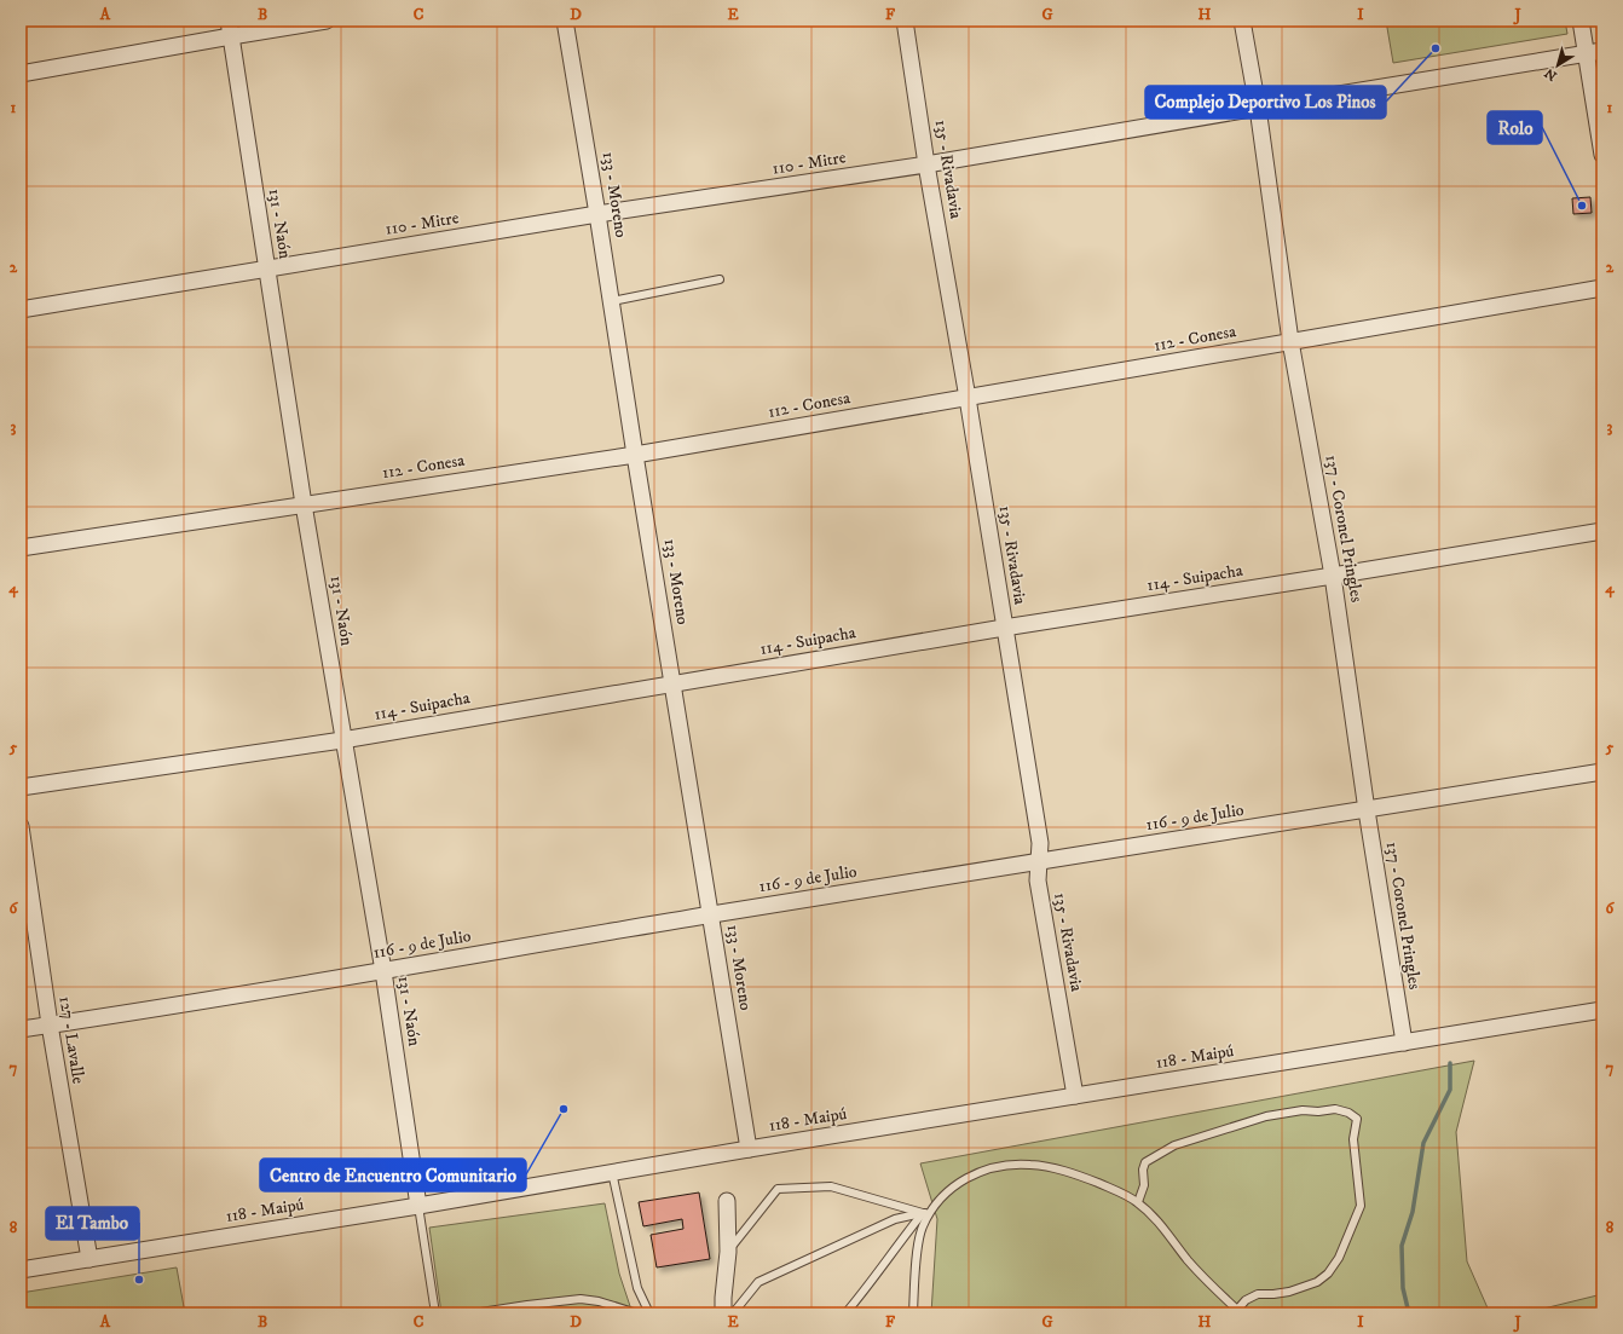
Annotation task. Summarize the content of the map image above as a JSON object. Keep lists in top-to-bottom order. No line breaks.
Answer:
{"streets":{"street":["110 - Mitre","135 - Rivadavia","133 - Moreno","131 - Naón","112 - Conesa","137 - Coronel Pringles","114 - Suipacha","116 - 9 de Julio","127 - Lavalle","118 - Maipú"]},"crossings":[["110 - Mitre","135 - Rivadavia"],["110 - Mitre","133 - Moreno"],["110 - Mitre","131 - Naón"],["110 - Mitre","137 - Coronel Pringles"],["135 - Rivadavia","112 - Conesa"],["135 - Rivadavia","114 - Suipacha"],["135 - Rivadavia","116 - 9 de Julio"],["135 - Rivadavia","118 - Maipú"],["133 - Moreno","112 - Conesa"],["133 - Moreno","114 - Suipacha"],["133 - Moreno","116 - 9 de Julio"],["133 - Moreno","118 - Maipú"],["131 - Naón","112 - Conesa"],["131 - Naón","114 - Suipacha"],["131 - Naón","116 - 9 de Julio"],["131 - Naón","118 - Maipú"],["112 - Conesa","137 - Coronel Pringles"],["137 - Coronel Pringles","114 - Suipacha"],["137 - Coronel Pringles","116 - 9 de Julio"],["137 - Coronel Pringles","118 - Maipú"],["116 - 9 de Julio","127 - Lavalle"],["127 - Lavalle","118 - Maipú"]],"places":["Complejo Deportivo Los Pinos","Rolo","Centro de Encuentro Comunitario","El Tambo"],"north":"bottom left","grid":{"columns":["A","B","C","D","E","F","G","H","I","J"],"rows":["1","2","3","4","5","6","7","8"]}}
